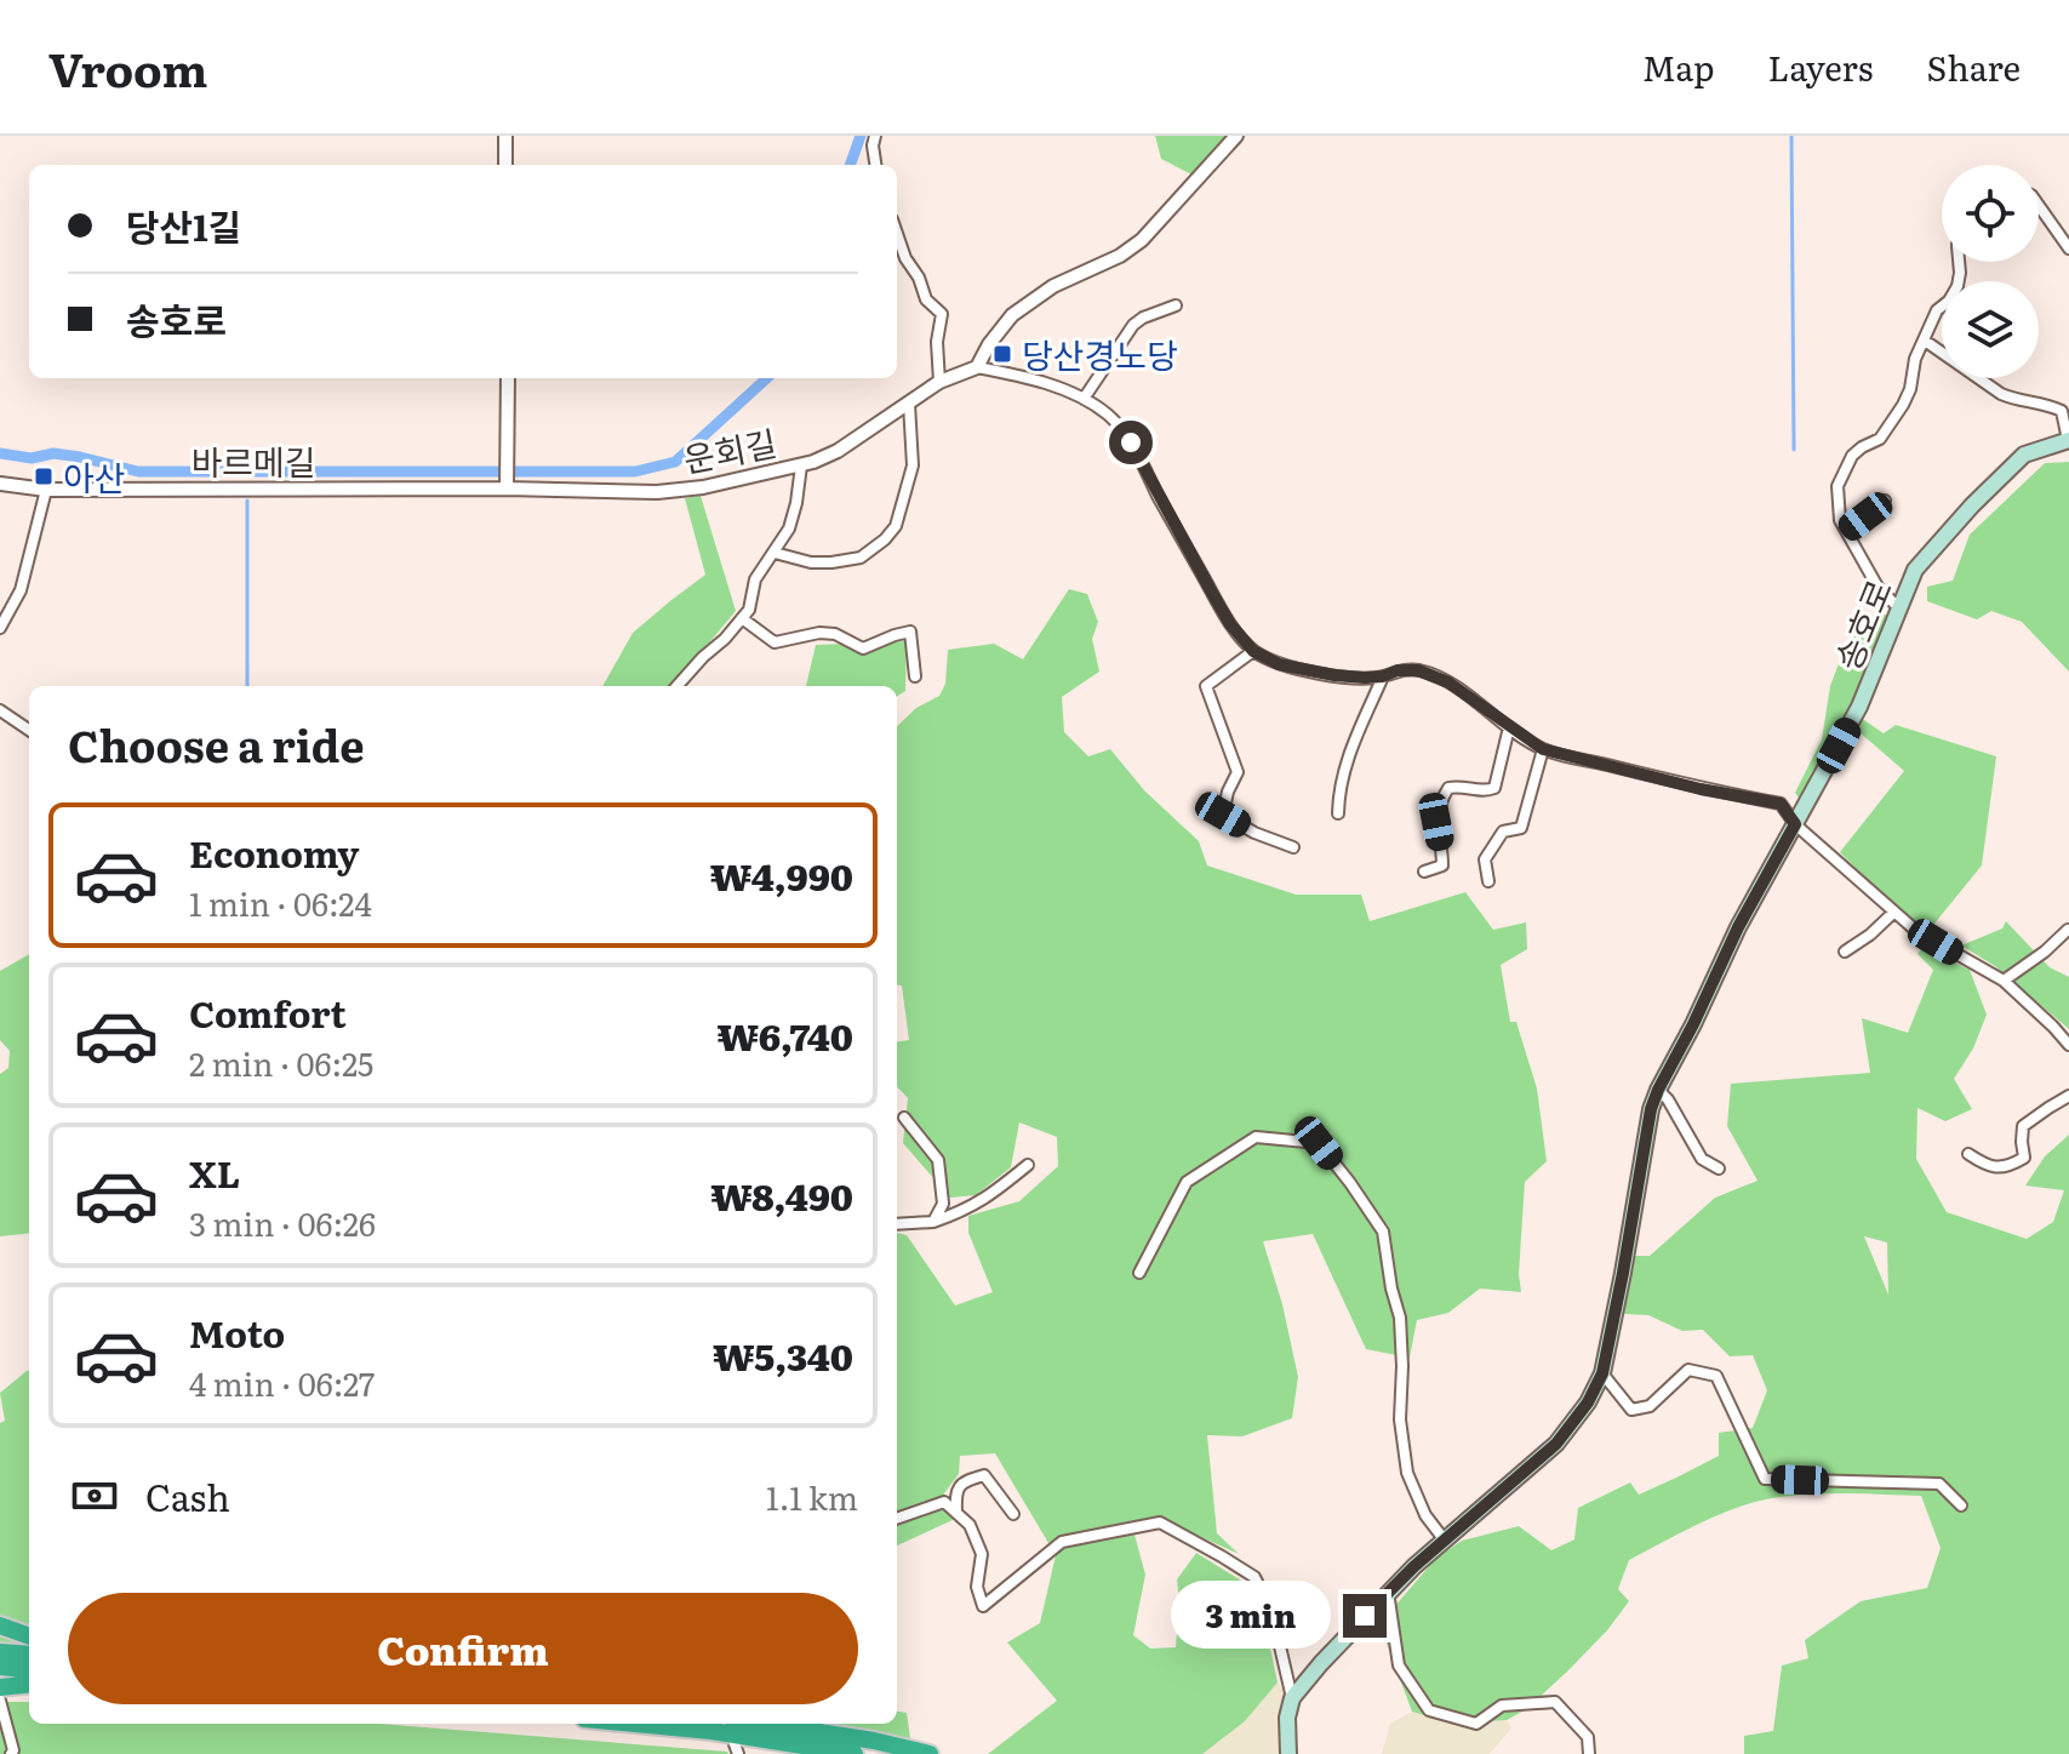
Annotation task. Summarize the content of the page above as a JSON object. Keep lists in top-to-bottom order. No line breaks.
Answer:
{"streets":{"main road":["송호로"],"street":["운회길","바르메길"]},"crossings":[["운회길","바르메길"]],"places":{"transit":["당산경노당","아산"]},"page":{"header":"Vroom","nav":["Map","Layers","Share"],"banner":["당산1길","송호로"],"heading":"Choose a ride","list":[{"name":"Economy","note":"1 min · 06:24","value":"₩4,990"},{"name":"Comfort","note":"2 min · 06:25","value":"₩6,740"},{"name":"XL","note":"3 min · 06:26","value":"₩8,490"},{"name":"Moto","note":"4 min · 06:27","value":"₩5,340"}],"pay":["Cash","1.1 km"],"buttons":"Confirm","bubble":"3 min"}}
